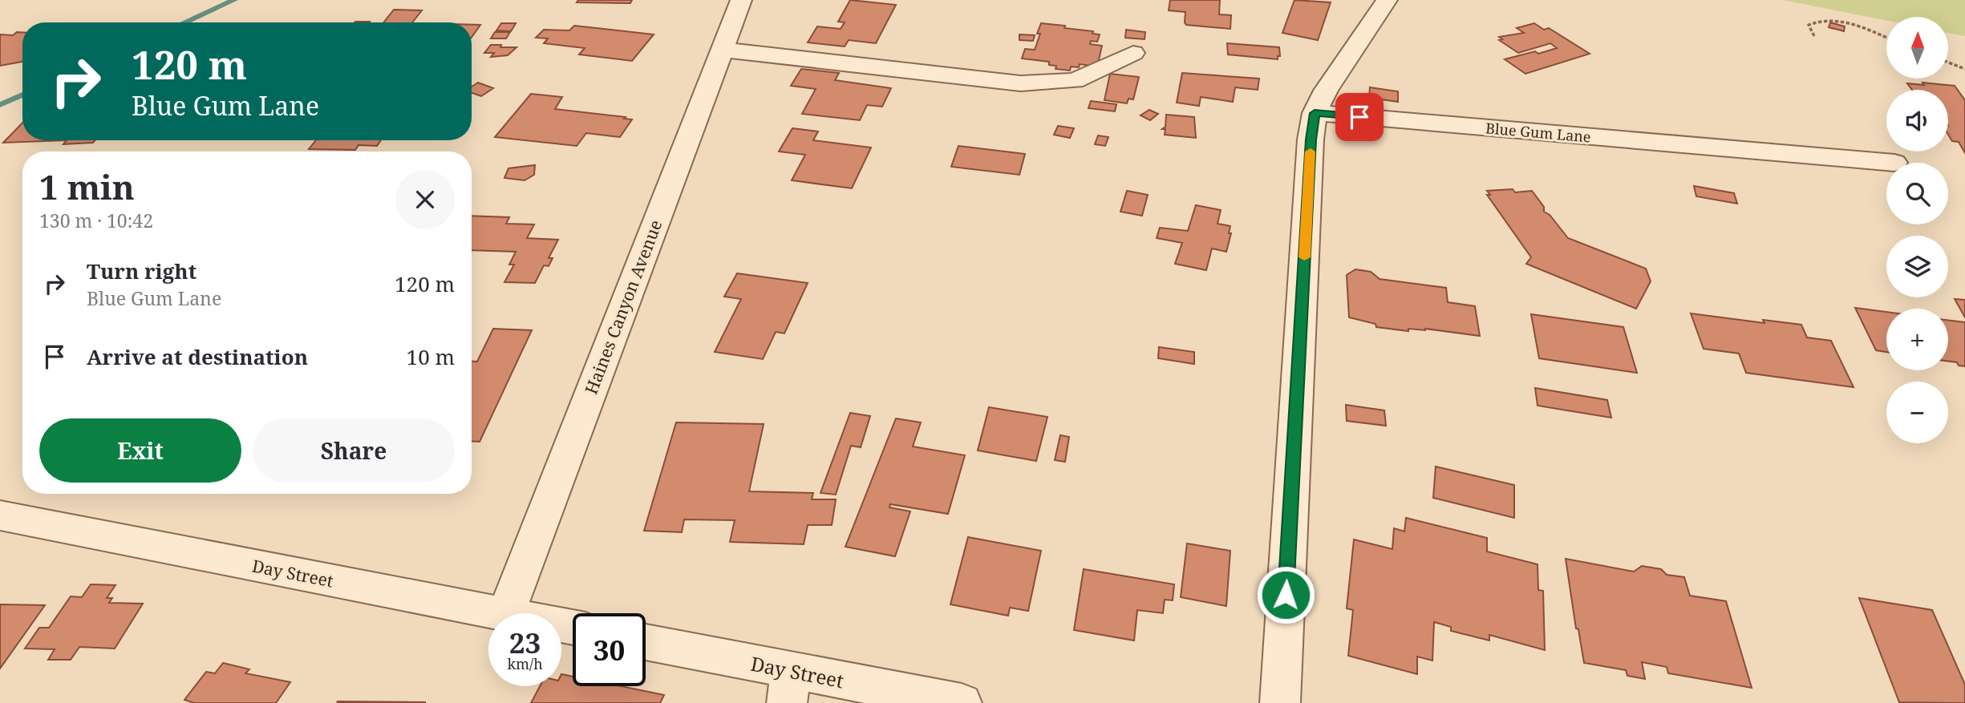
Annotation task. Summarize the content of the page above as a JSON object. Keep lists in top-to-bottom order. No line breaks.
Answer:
{"streets":{"street":["Blue Gum Lane","Haines Canyon Avenue","Day Street"]},"north":"top","page":{"map_buttons":["+","−"],"turn":["120 m","Blue Gum Lane"],"heading":["1 min","130 m · 10:42"],"list":[{"name":"Turn right","note":"Blue Gum Lane","value":"120 m"},{"name":"Arrive at destination","value":"10 m"}],"buttons":["Exit","Share"],"speed":"23 km/h","limit":"30"}}
